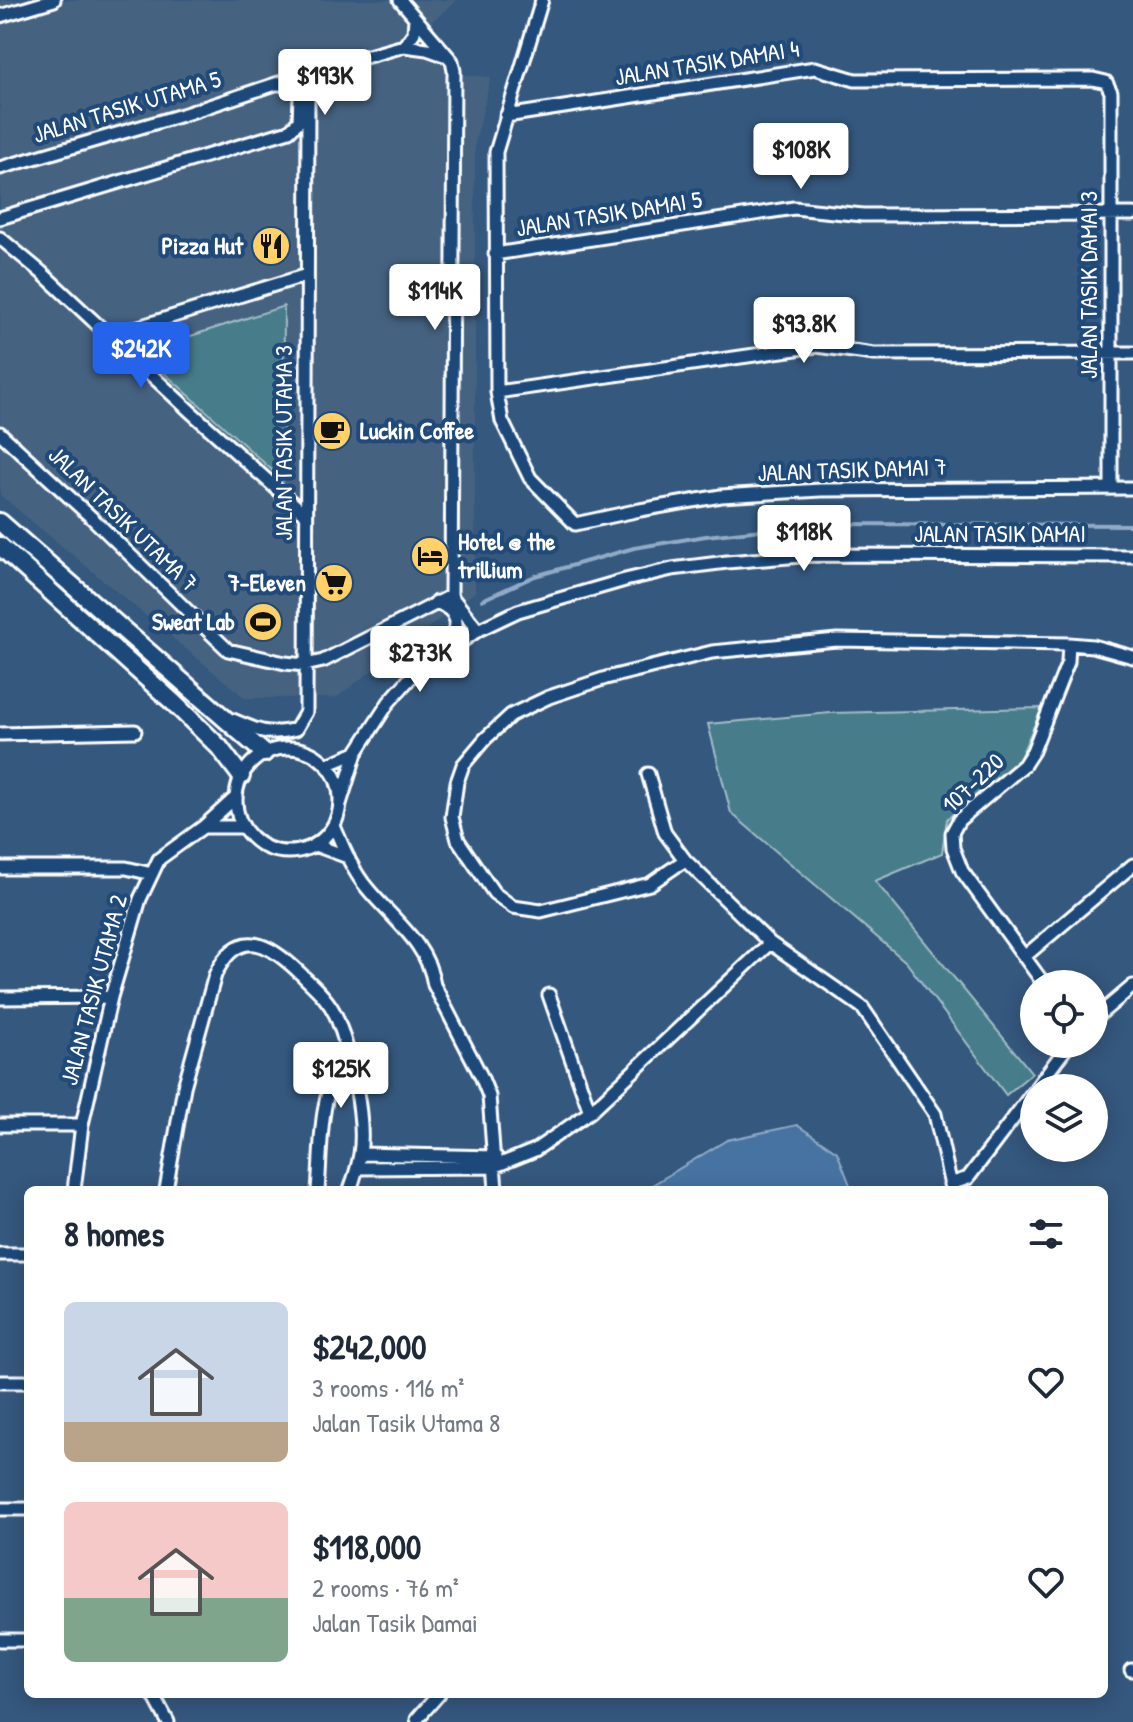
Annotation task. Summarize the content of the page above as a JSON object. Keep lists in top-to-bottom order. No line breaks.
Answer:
{"streets":{"street":["JALAN TASIK DAMAI 4","JALAN TASIK UTAMA 5","JALAN TASIK DAMAI 5","JALAN TASIK DAMAI 3","JALAN TASIK UTAMA 3","JALAN TASIK DAMAI 7","JALAN TASIK UTAMA 7","JALAN TASIK DAMAI","107-220","JALAN TASIK UTAMA 2"]},"crossings":[["JALAN TASIK DAMAI 4","JALAN TASIK DAMAI 3"],["JALAN TASIK UTAMA 5","JALAN TASIK UTAMA 3"],["JALAN TASIK DAMAI 5","JALAN TASIK DAMAI 3"],["JALAN TASIK DAMAI 3","JALAN TASIK DAMAI 7"],["JALAN TASIK UTAMA 3","JALAN TASIK UTAMA 7"],["JALAN TASIK DAMAI","JALAN TASIK UTAMA 2"]],"places":{"restaurant":["Pizza Hut"],"cafe":["Luckin Coffee"],"hotel":["Hotel @ the trillium"],"supermarket":["7-Eleven"],"sports":["Sweat Lab"]},"page":{"price":["$193K","$108K","$114K","$93.8K","$242K","$118K","$273K","$125K"],"heading":"8 homes","list":[{"name":"$242,000","note":"3 rooms · 116 m² · Jalan Tasik Utama 8"},{"name":"$118,000","note":"2 rooms · 76 m² · Jalan Tasik Damai"}]}}
